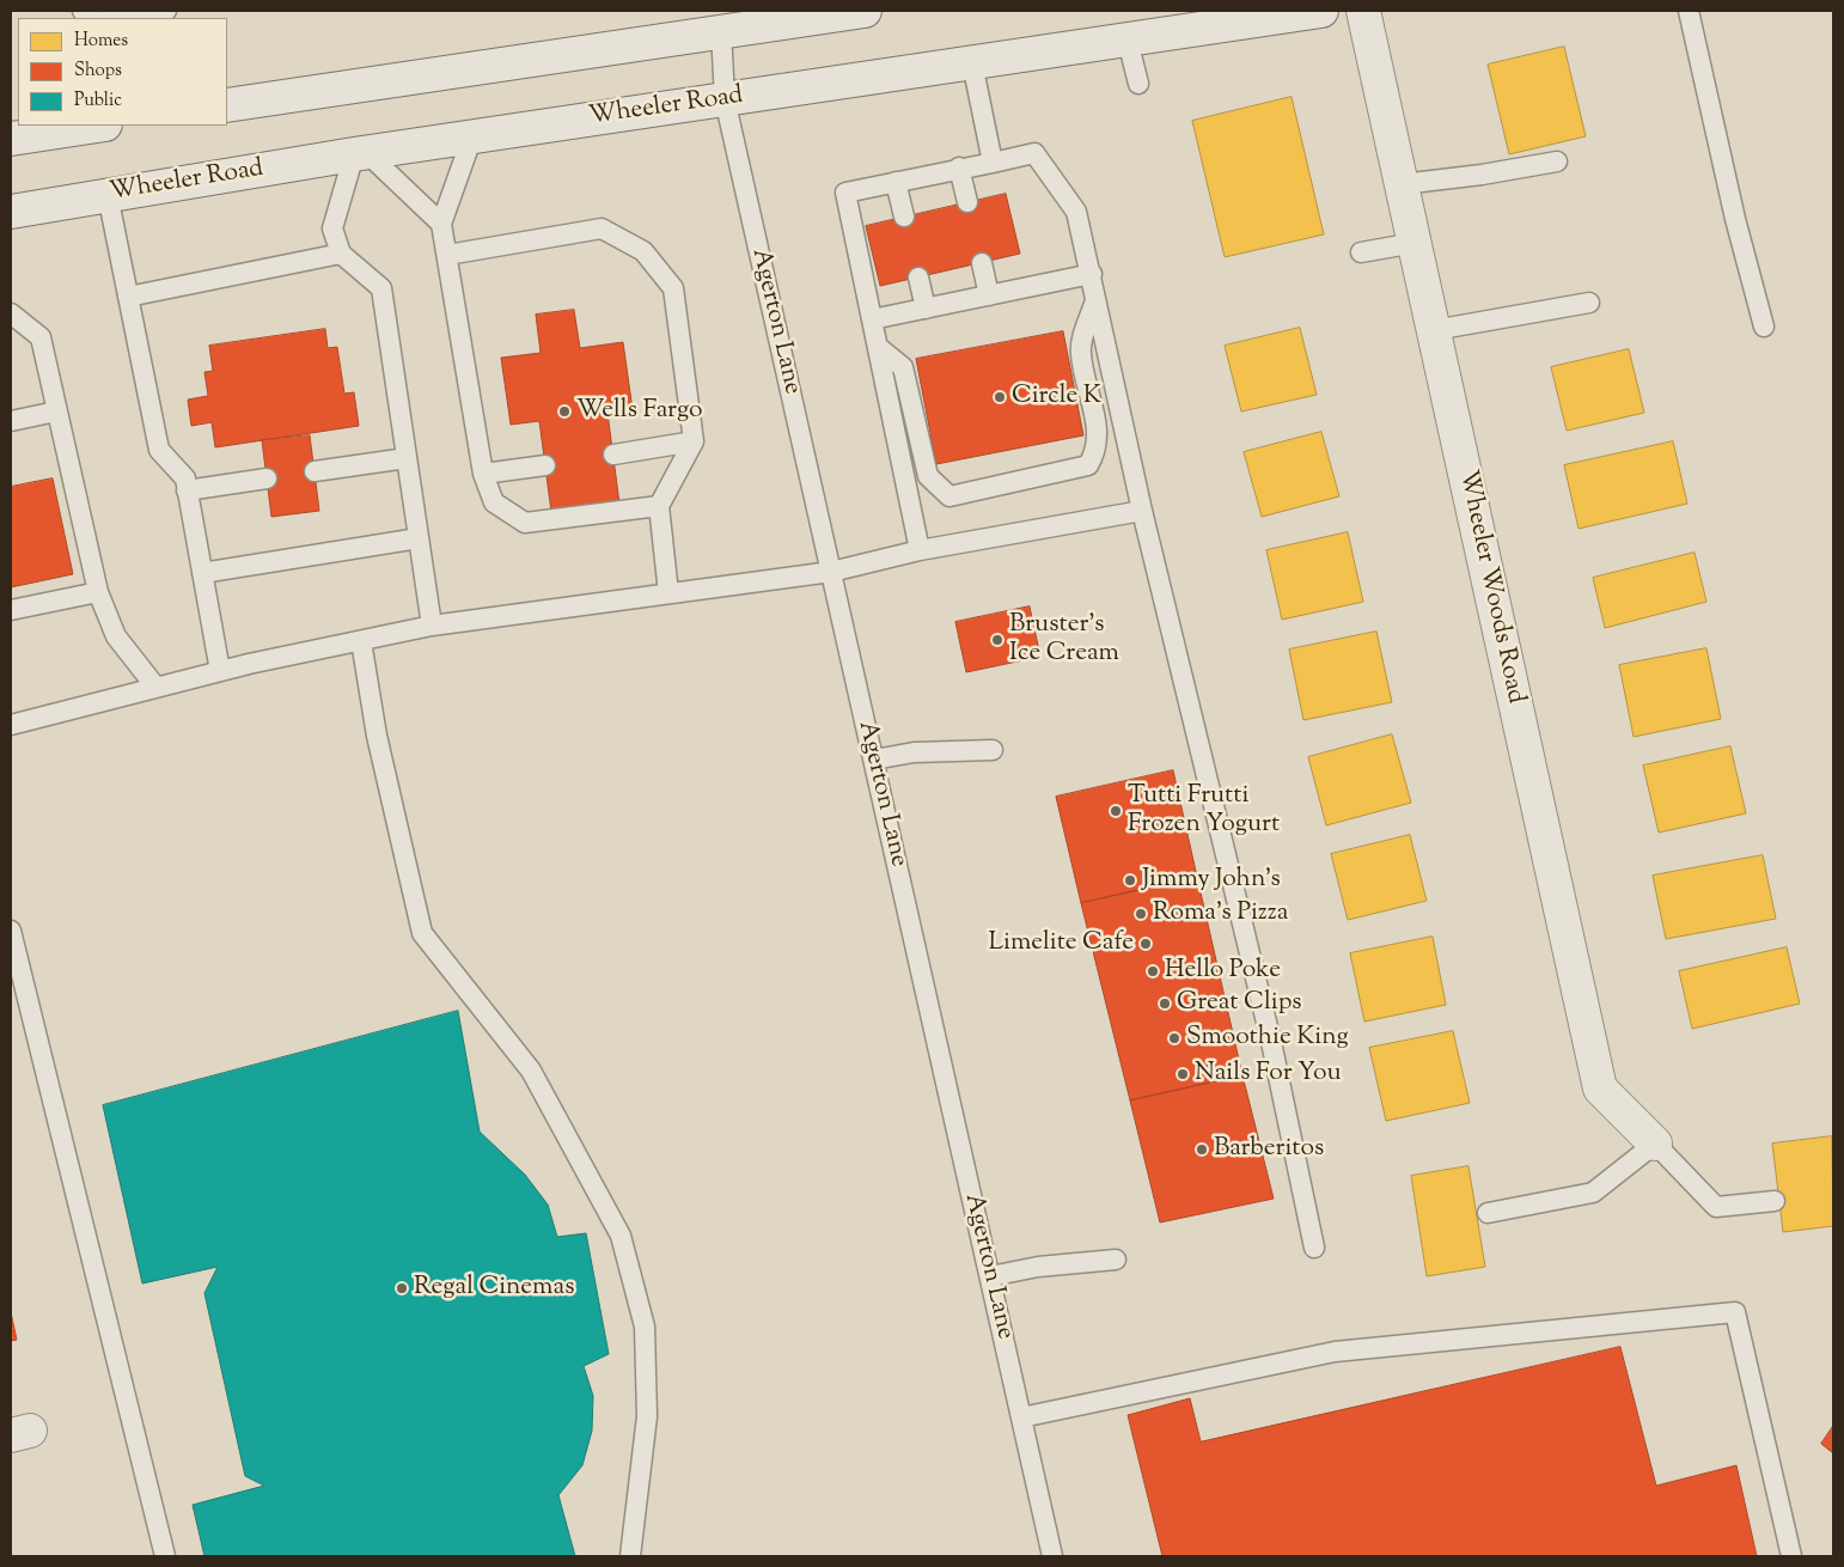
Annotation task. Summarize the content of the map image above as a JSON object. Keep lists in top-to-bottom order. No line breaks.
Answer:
{"streets":{"main road":["Wheeler Road","Wheeler Woods Road"],"lane":["Agerton Lane"]},"crossings":[["Wheeler Road","Agerton Lane"]],"places":["Circle K","Wells Fargo","Bruster's Ice Cream","Tutti Frutti Frozen Yogurt","Jimmy John's","Roma's Pizza","Limelite Cafe","Hello Poke","Great Clips","Smoothie King","Nails For You","Barberitos","Regal Cinemas"],"legend":["Homes","Shops","Public"]}
